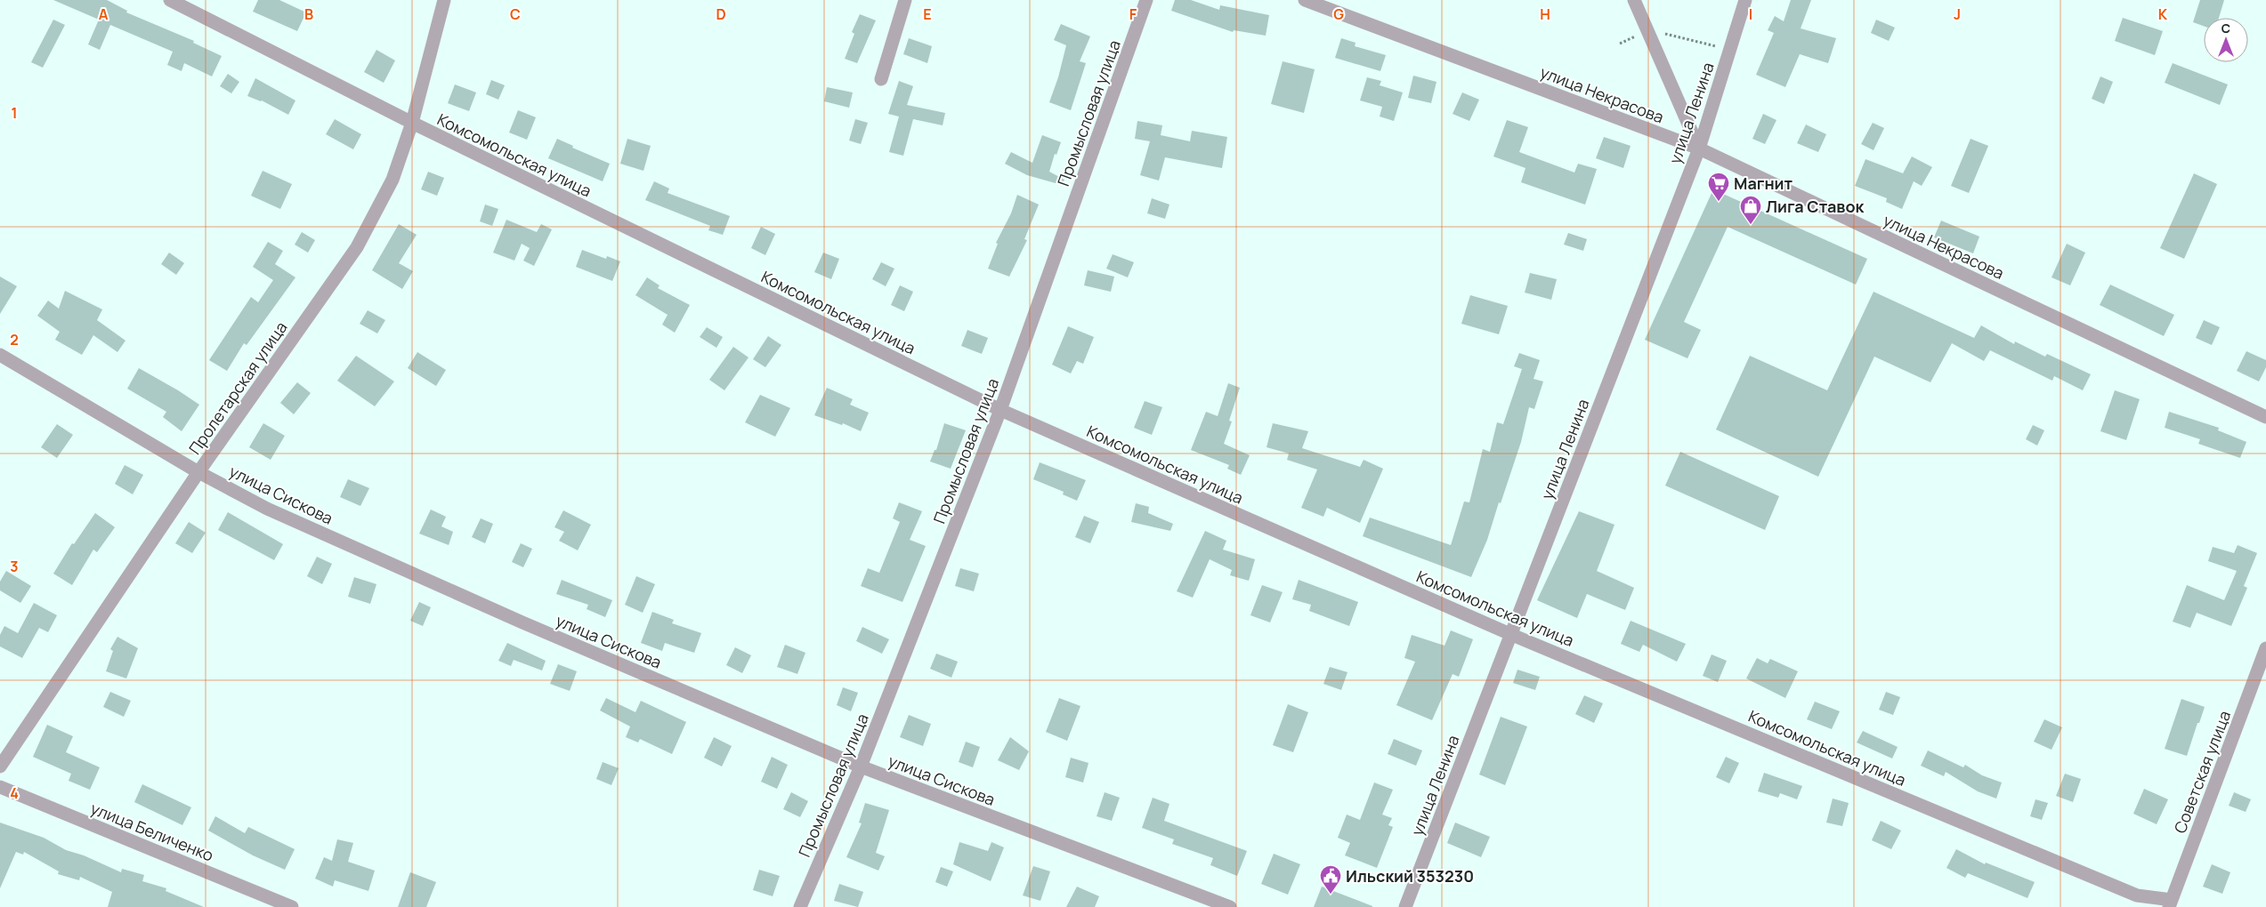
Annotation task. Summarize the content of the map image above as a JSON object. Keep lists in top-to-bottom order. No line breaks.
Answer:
{"streets":{"street":["улица Некрасова","Промысловая улица","улица Ленина","Комсомольская улица","Пролетарская улица","улица Сискова","Советская улица","улица Беличенко"]},"crossings":[["улица Некрасова","улица Ленина"],["Промысловая улица","Комсомольская улица"],["Промысловая улица","улица Сискова"],["улица Ленина","Комсомольская улица"],["Комсомольская улица","Пролетарская улица"],["Комсомольская улица","Советская улица"],["Пролетарская улица","улица Сискова"]],"places":{"supermarket":["Магнит"],"shop":["Лига Ставок"],"public building":["Ильский 353230"]},"north":"top","grid":{"columns":["A","B","C","D","E","F","G","H","I","J","K"],"rows":["1","2","3","4"]}}
